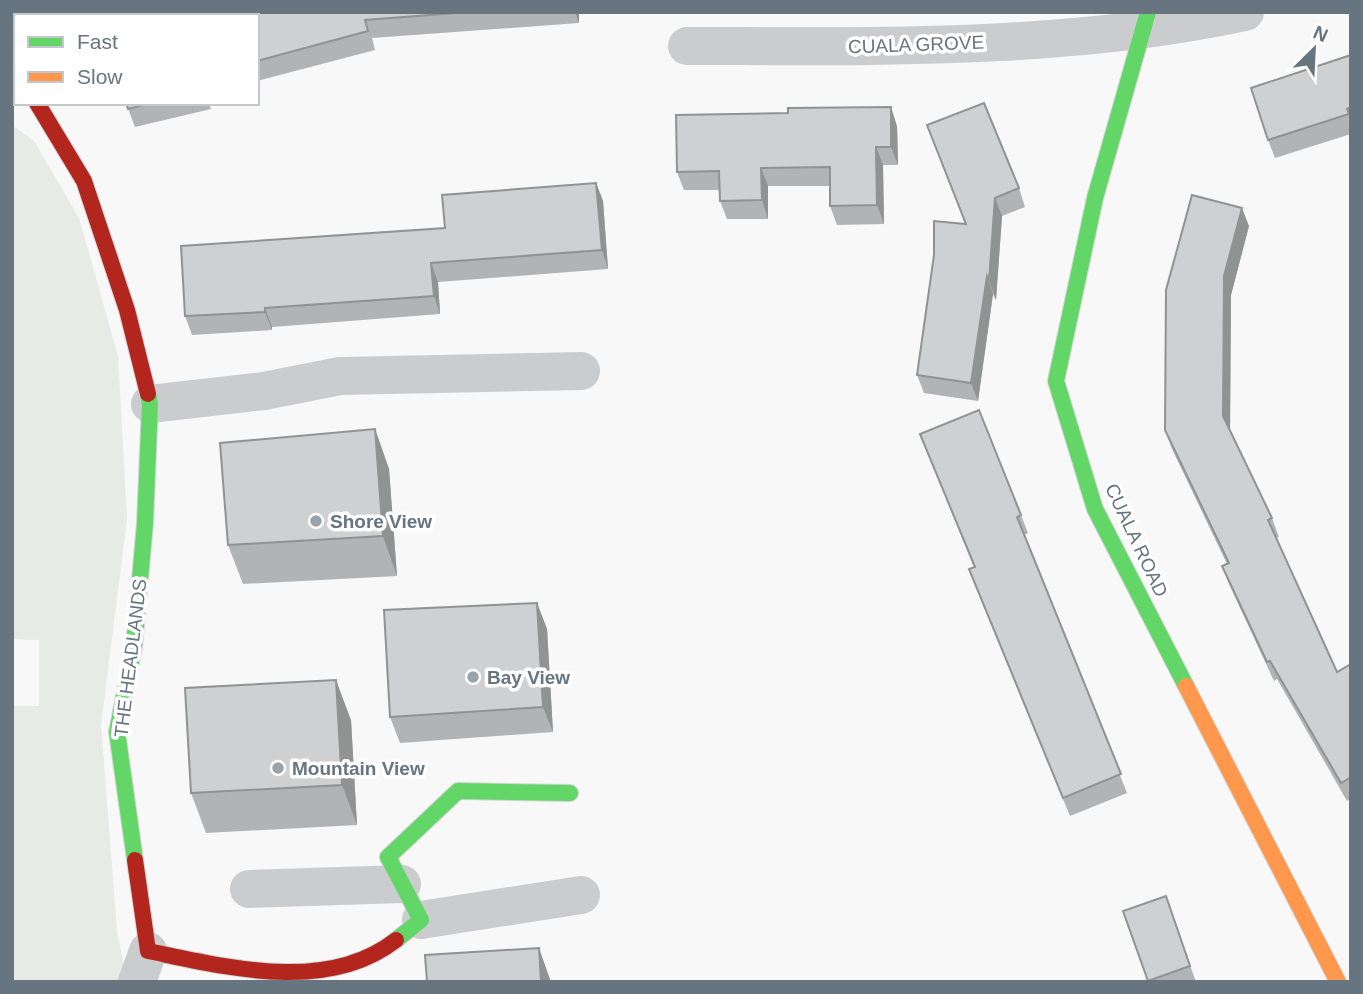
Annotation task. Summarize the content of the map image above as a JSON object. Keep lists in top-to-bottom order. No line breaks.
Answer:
{"streets":{"street":["CUALA GROVE","CUALA ROAD","THE HEADLANDS"]},"crossings":[["CUALA GROVE","CUALA ROAD"]],"places":["Shore View","Bay View","Mountain View"],"legend":["Fast","Slow"],"north":"top right"}
